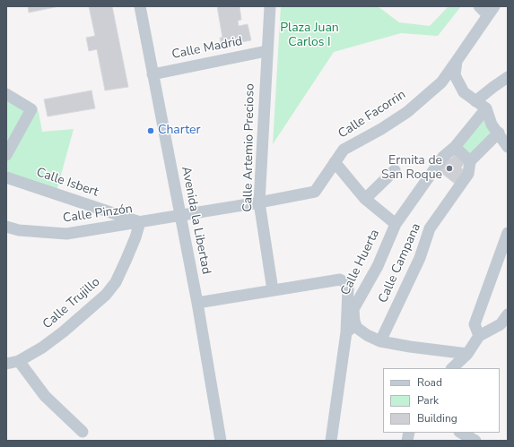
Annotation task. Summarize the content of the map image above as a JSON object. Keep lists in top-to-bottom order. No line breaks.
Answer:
{"streets":{"street":["Calle Madrid","Calle Facorrin","Calle Artemio Precioso","Calle Isbert","Calle Pinzón","Avenida la Libertad","Calle Huerta","Calle Campana","Calle Trujillo"]},"crossings":[["Calle Madrid","Calle Artemio Precioso"],["Calle Madrid","Avenida la Libertad"],["Calle Facorrin","Calle Artemio Precioso"],["Calle Facorrin","Calle Pinzón"],["Calle Facorrin","Avenida la Libertad"],["Calle Facorrin","Calle Huerta"],["Calle Isbert","Calle Pinzón"],["Calle Isbert","Calle Trujillo"],["Calle Pinzón","Avenida la Libertad"],["Calle Pinzón","Calle Trujillo"]],"parks":["Plaza Juan Carlos I"],"places":["Charter","Ermita de San Roque"],"legend":["Road","Park","Building"]}
